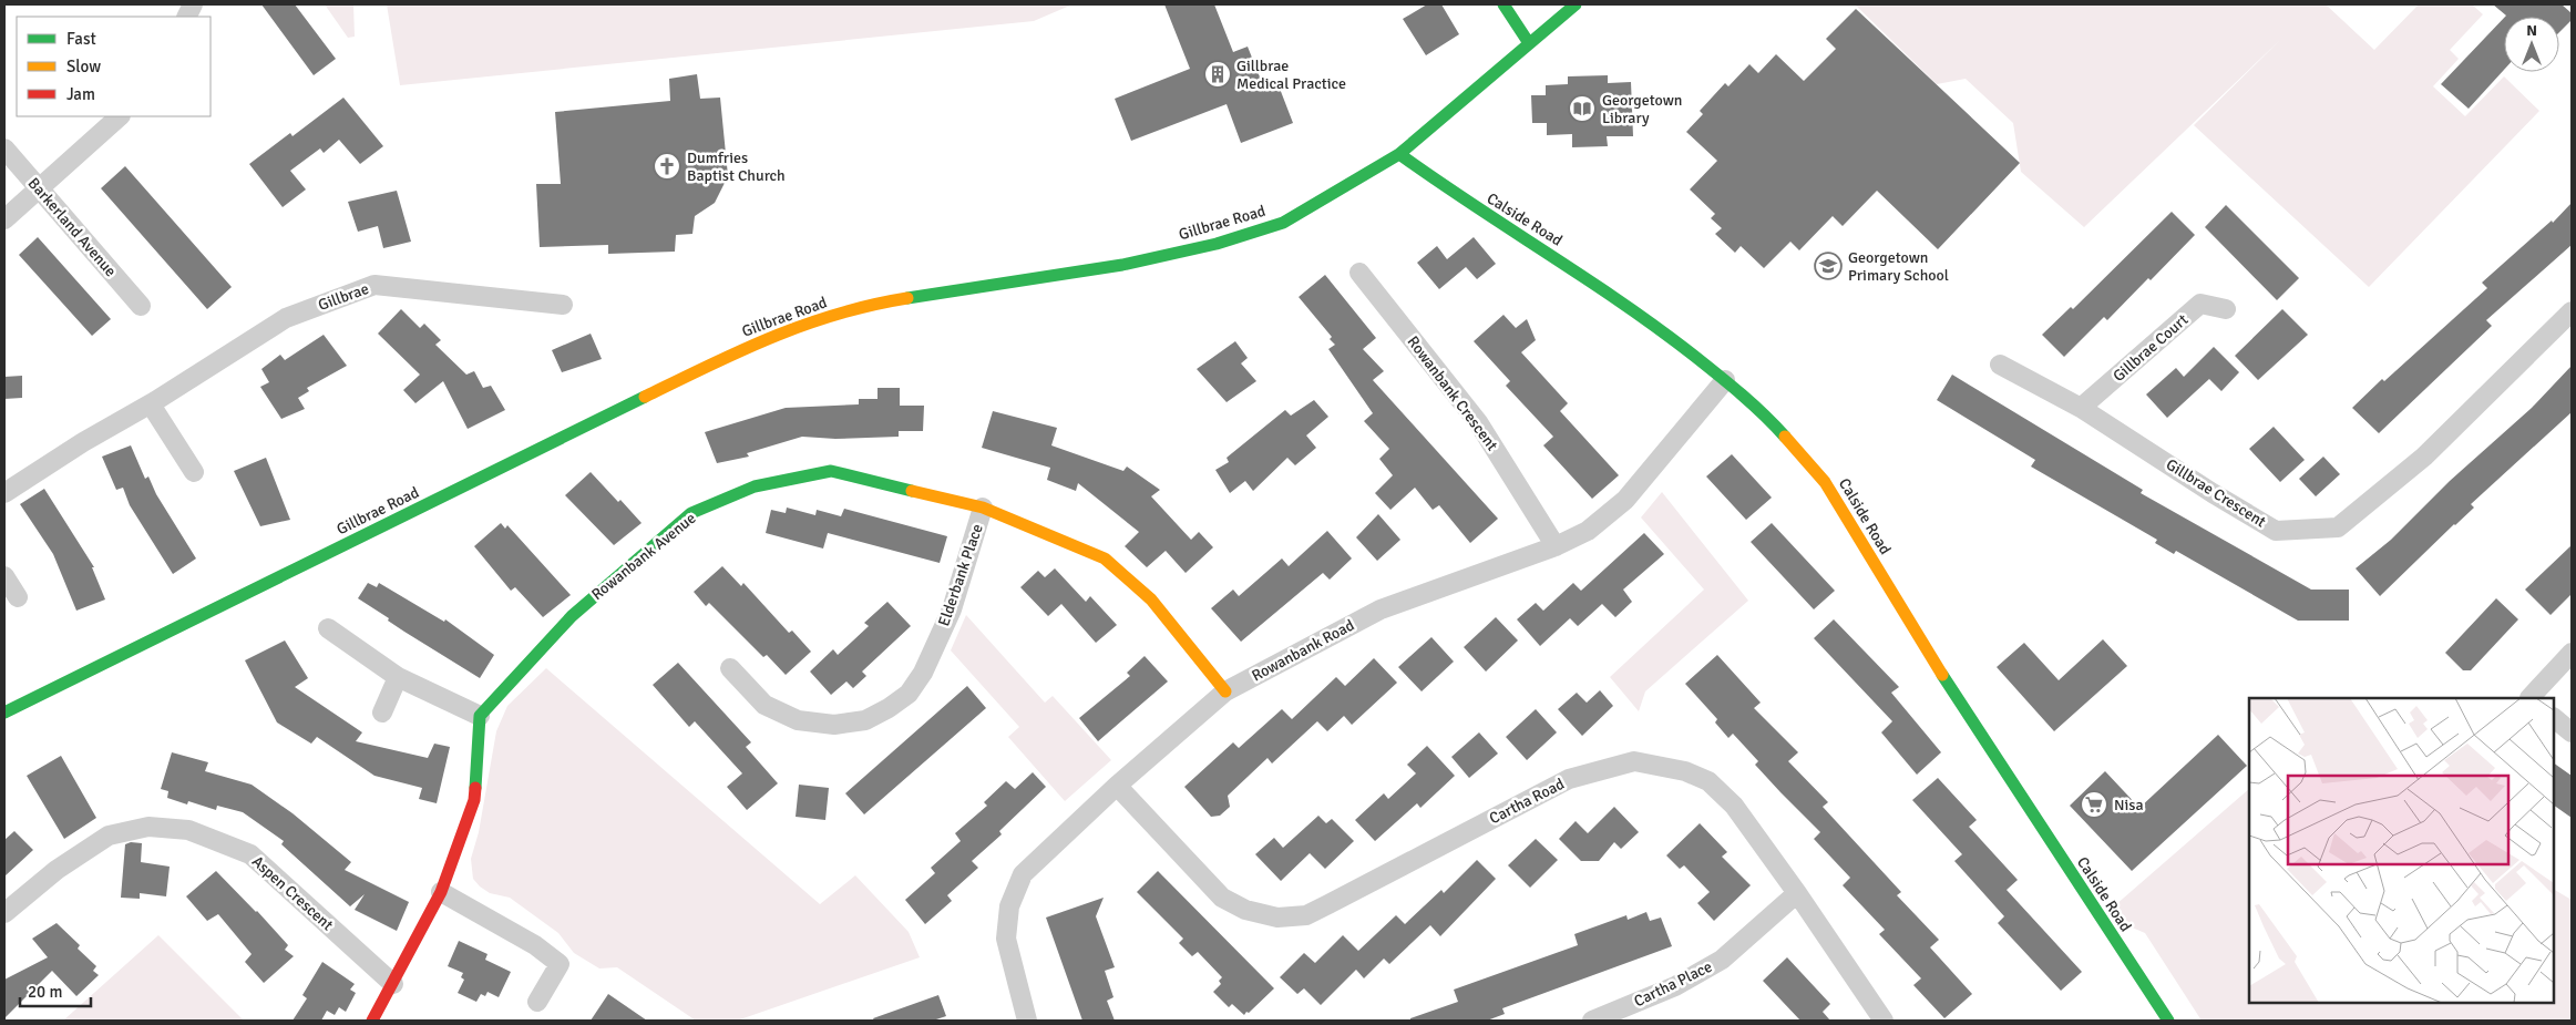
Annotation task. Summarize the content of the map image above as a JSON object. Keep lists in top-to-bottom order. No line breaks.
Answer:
{"streets":{"street":["Calside Road","Gillbrae Road","Barkerland Avenue","Gillbrae","Gillbrae Court","Rowanbank Crescent","Gillbrae Crescent","Rowanbank Avenue","Elderbank Place","Rowanbank Road","Cartha Road","Aspen Crescent","Cartha Place"]},"crossings":[["Calside Road","Gillbrae Road"],["Calside Road","Rowanbank Road"],["Gillbrae Court","Gillbrae Crescent"],["Rowanbank Crescent","Rowanbank Road"],["Rowanbank Avenue","Elderbank Place"],["Rowanbank Avenue","Rowanbank Road"],["Rowanbank Road","Cartha Road"],["Cartha Road","Cartha Place"]],"places":{"building":["Gillbrae Medical Practice"],"library":["Georgetown Library"],"church":["Dumfries Baptist Church"],"school or university":["Georgetown Primary School"],"supermarket":["Nisa"]},"legend":["Fast","Slow","Jam"],"scale_bar":"20 m","north":"top"}
